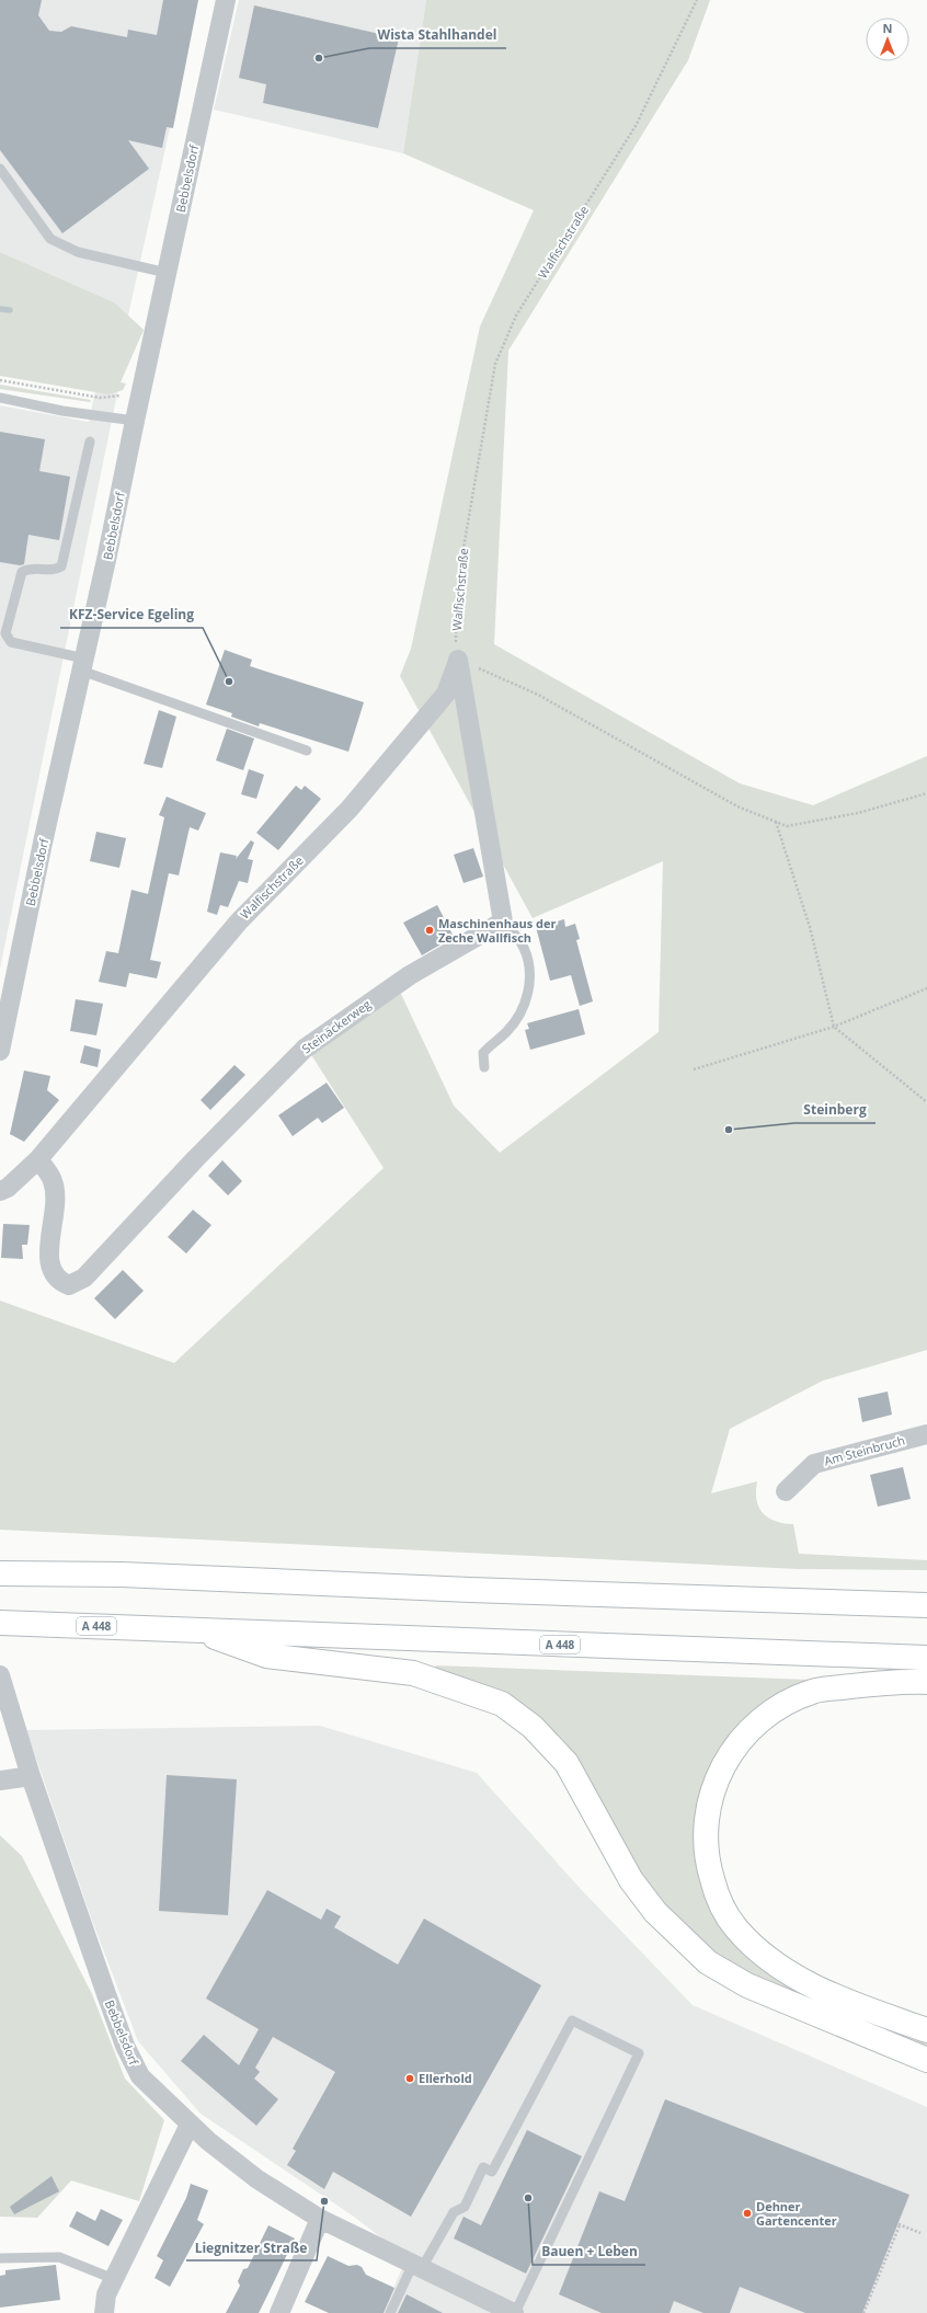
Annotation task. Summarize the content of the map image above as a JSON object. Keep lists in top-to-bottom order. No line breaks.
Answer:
{"streets":{"highway":["A 448"],"street":["Bebbelsdorf","Walfischstraße","Steinäckerweg","Am Steinbruch"]},"crossings":[["Walfischstraße","Steinäckerweg"]],"places":["Wista Stahlhandel","KFZ-Service Egeling","Maschinenhaus der Zeche Wallfisch","Steinberg","Ellerhold","Bauen + Leben","Liegnitzer Straße","Dehner Gartencenter"],"north":"top"}
